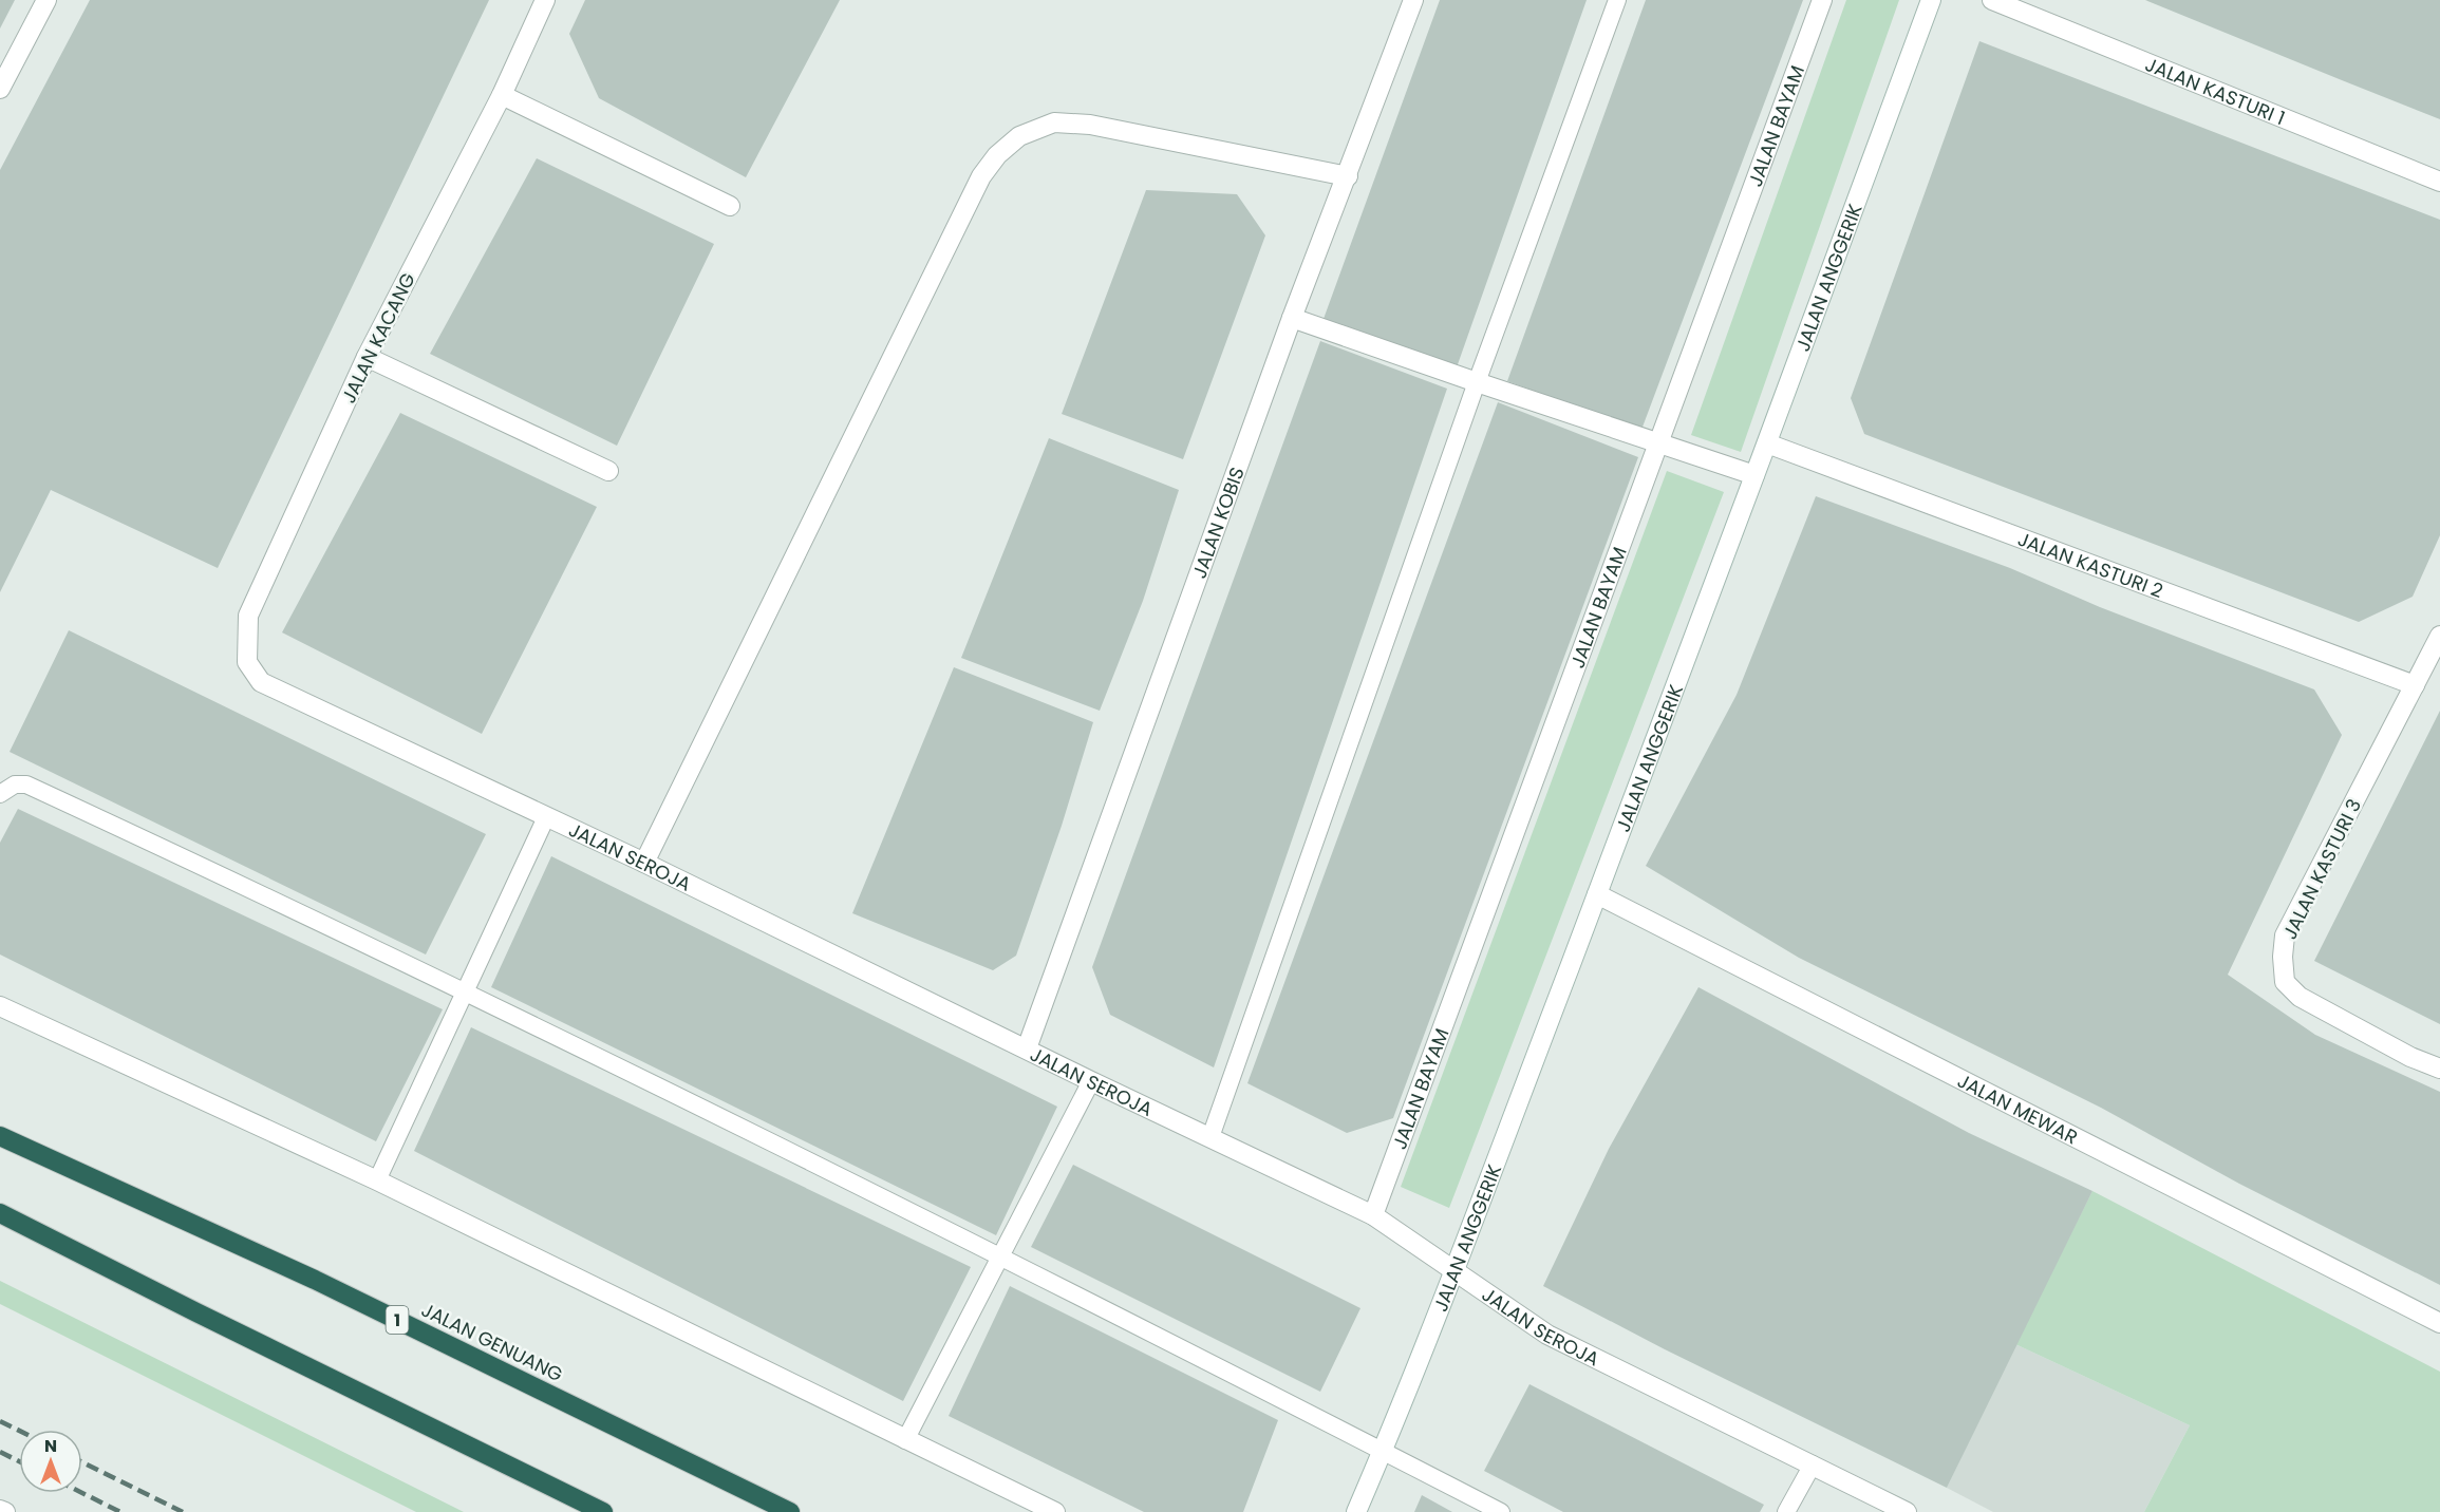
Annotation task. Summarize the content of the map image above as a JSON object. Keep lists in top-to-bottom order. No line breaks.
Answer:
{"streets":{"highway":["1","JALAN GENUANG"],"street":["JALAN KASTURI 1","JALAN BAYAM","JALAN ANGGERIK","JALAN KACANG","JALAN KOBIS","JALAN KASTURI 2","JALAN SEROJA","JALAN KASTURI 3","JALAN MEWAR"]},"crossings":[["JALAN BAYAM","JALAN SEROJA"],["JALAN ANGGERIK","JALAN KASTURI 2"],["JALAN ANGGERIK","JALAN SEROJA"],["JALAN ANGGERIK","JALAN MEWAR"],["JALAN KACANG","JALAN SEROJA"],["JALAN KOBIS","JALAN SEROJA"],["JALAN KASTURI 2","JALAN KASTURI 3"]],"north":"top"}
